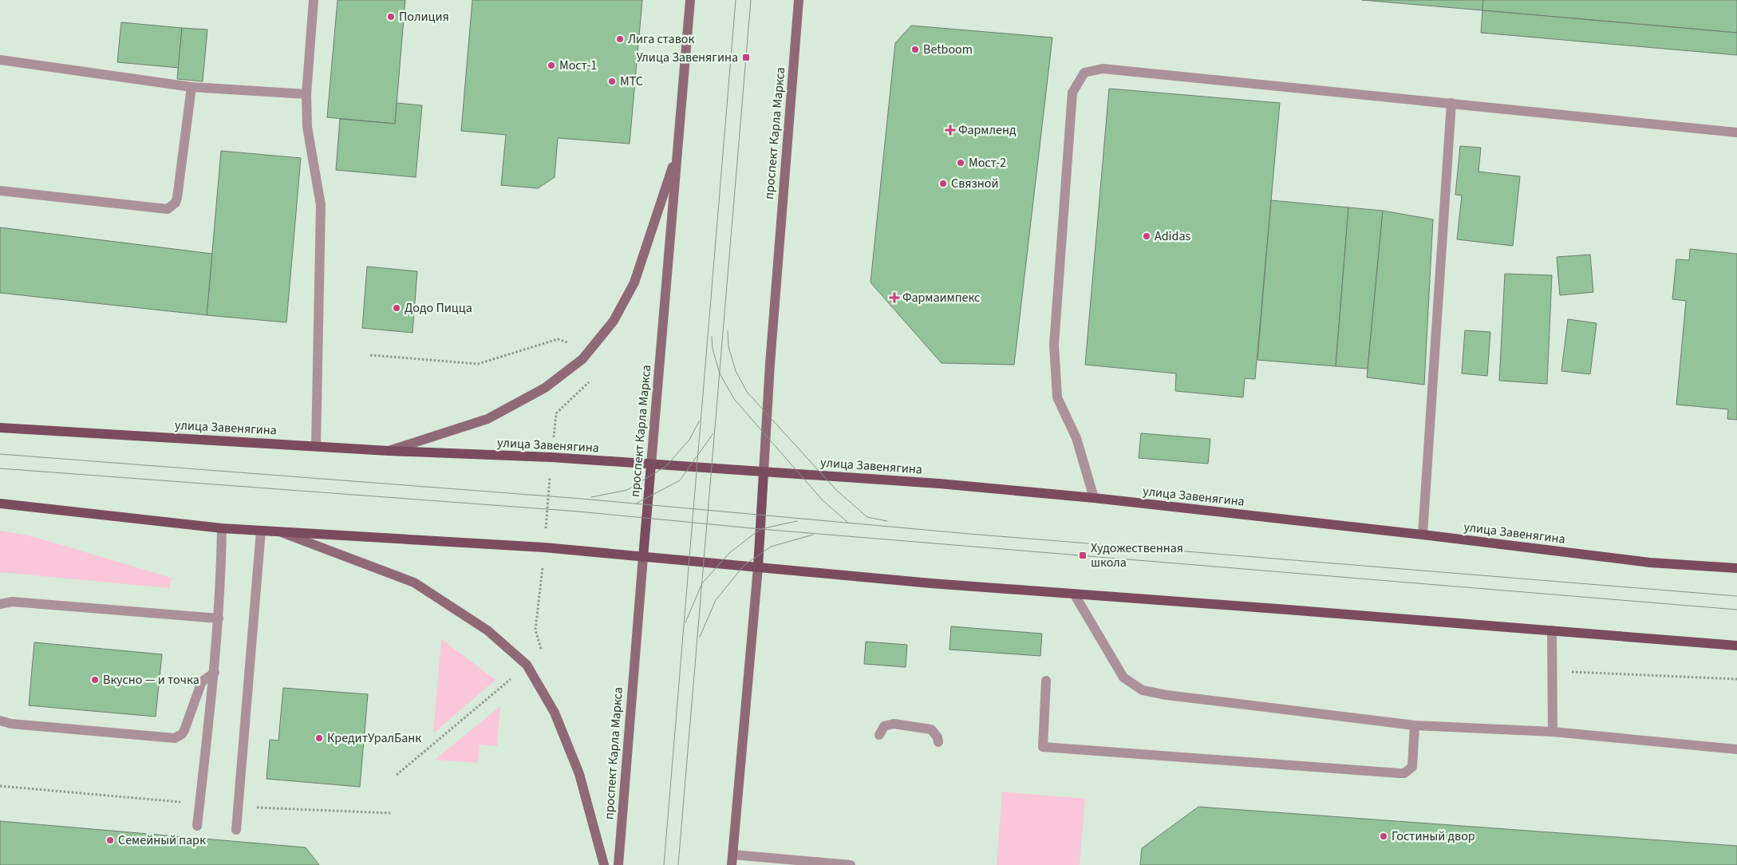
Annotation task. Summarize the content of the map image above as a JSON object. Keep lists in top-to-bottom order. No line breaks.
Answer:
{"streets":{"main road":["проспект Карла Маркса","улица Завенягина"]},"crossings":[["проспект Карла Маркса","улица Завенягина"]],"places":{"other":["Полиция","Лига ставок","Betboom","Мост-1","МТС","Мост-2","Связной","Adidas","Додо Пицца","Вкусно — и точка","КредитУралБанк","Гостиный двор","Семейный парк"],"transit":["Улица Завенягина","Художественная школа"],"health":["Фармленд","Фармаимпекс"]}}
